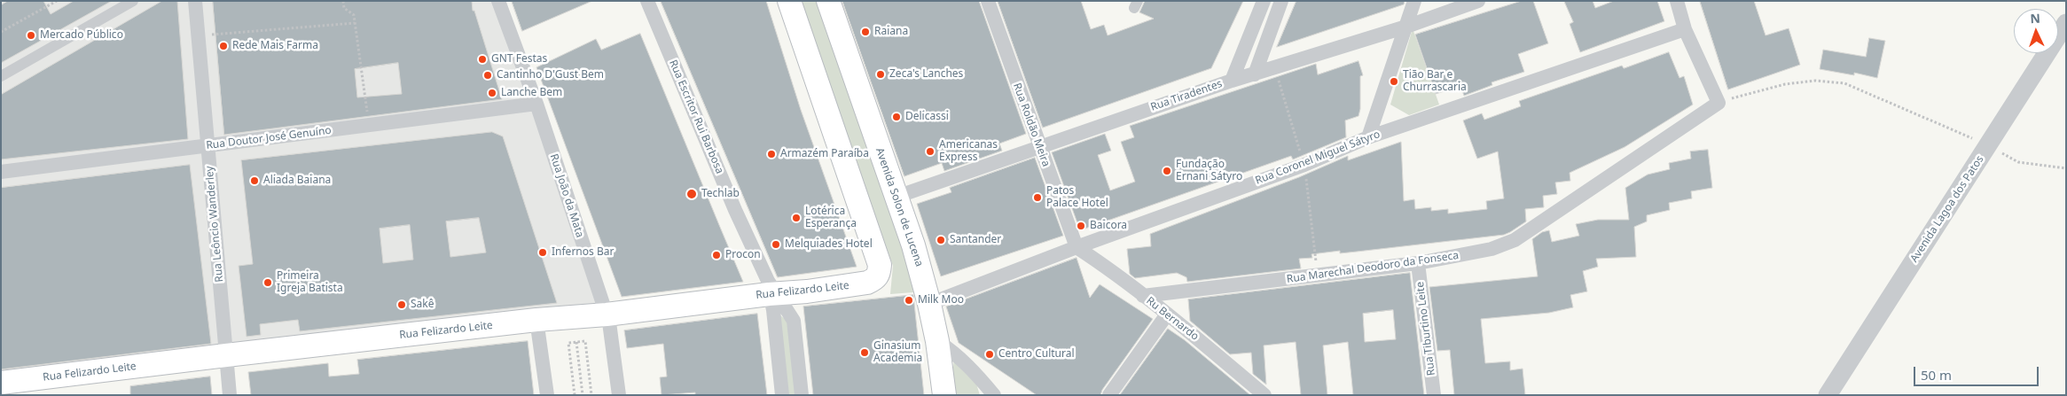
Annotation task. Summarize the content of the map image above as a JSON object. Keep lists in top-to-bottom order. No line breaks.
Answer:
{"streets":{"main road":["Avenida Solon de Lucena","Rua Felizardo Leite"],"street":["Rua Tiradentes","Rua Escritor Rui Barbosa","Rua Roldão Meira","Rua Doutor José Genuíno","Rua Coronel Miguel Sátyro","Rua João da Mata","Avenida Lagoa dos Patos","Rua Leôncio Wanderley","Rua Marechal Deodoro da Fonseca","Ru Bernardo","Rua Tiburtino Leite"]},"crossings":[["Rua Tiradentes","Rua Roldão Meira"],["Rua Tiradentes","Avenida Solon de Lucena"],["Rua Escritor Rui Barbosa","Rua Felizardo Leite"],["Rua Roldão Meira","Rua Coronel Miguel Sátyro"],["Rua Roldão Meira","Ru Bernardo"],["Rua Doutor José Genuíno","Rua João da Mata"],["Rua Doutor José Genuíno","Rua Leôncio Wanderley"],["Rua Coronel Miguel Sátyro","Avenida Solon de Lucena"],["Rua Coronel Miguel Sátyro","Ru Bernardo"],["Rua João da Mata","Rua Felizardo Leite"],["Rua Leôncio Wanderley","Rua Felizardo Leite"],["Rua Marechal Deodoro da Fonseca","Ru Bernardo"],["Rua Marechal Deodoro da Fonseca","Rua Tiburtino Leite"]],"places":["Raiana","Mercado Público","Rede Mais Farma","GNT Festas","Zeca's Lanches","Cantinho D'Gust Bem","Tião Bar e Churrascaria","Lanche Bem","Delicassi","Americanas Express","Armazém Paraíba","Fundação Ernani Sátyro","Aliada Baiana","Techlab","Patos Palace Hotel","Lotérica Esperança","Baicora","Santander","Melquiades Hotel","Infernos Bar","Procon","Primeira Igreja Batista","Milk Moo","Sakê","Ginasium Academia","Centro Cultural"],"scale_bar":"50 m","north":"top"}
